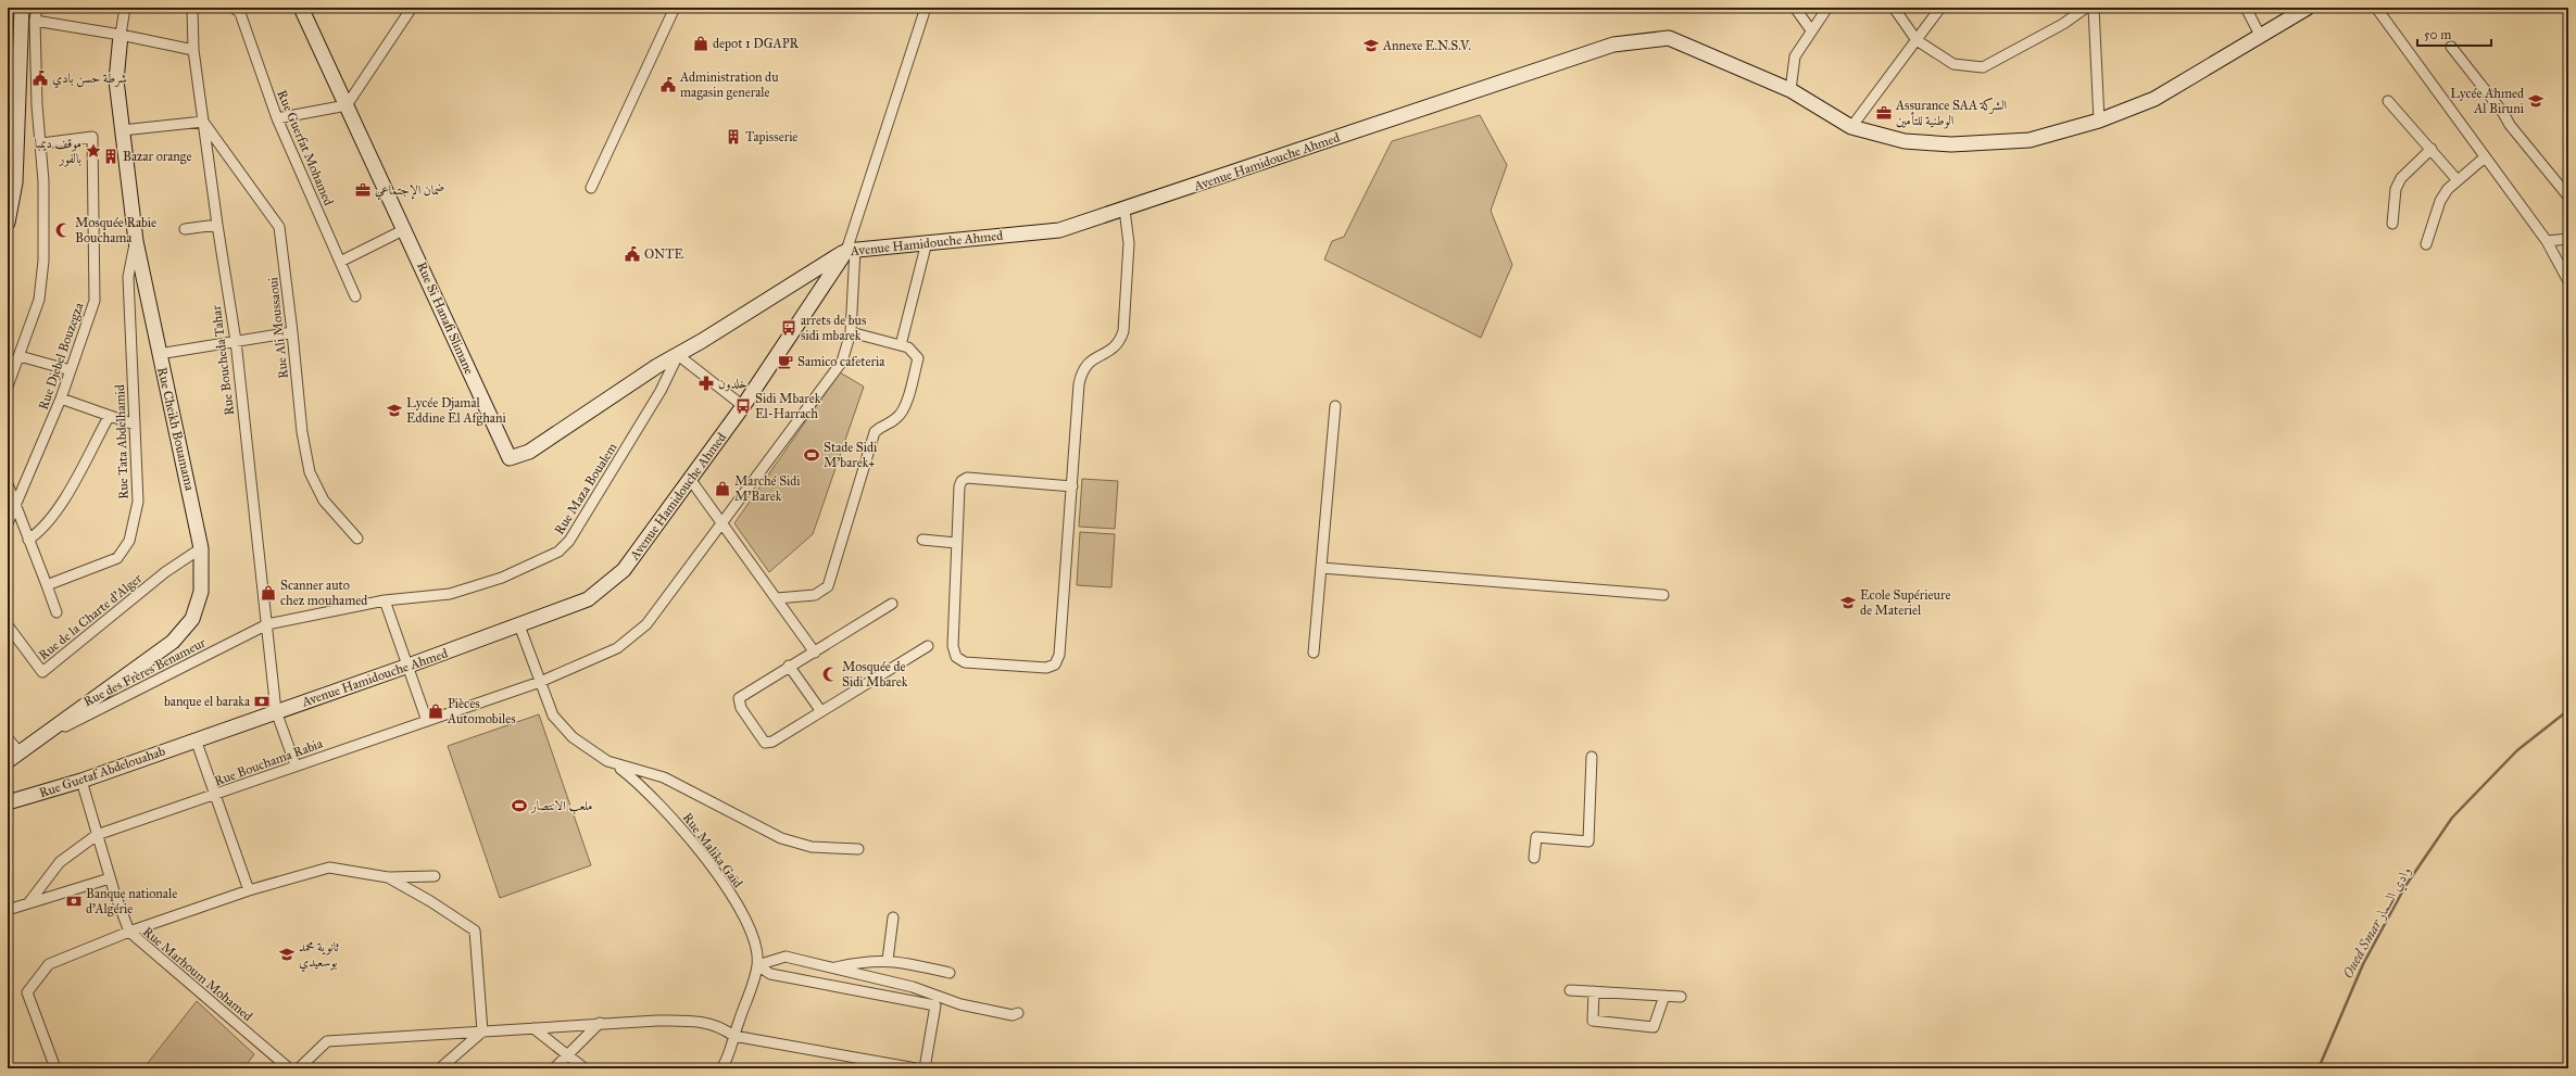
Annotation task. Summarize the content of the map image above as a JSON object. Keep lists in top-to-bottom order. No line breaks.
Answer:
{"streets":{"main road":["Avenue Hamidouche Ahmed","Rue Si Hanafi Slimane","Rue Cheikh Bouamama","Rue Guetaf Abdelouahab"],"street":["Rue Guerfat Mohamed","Rue Ali Moussaoui","Rue Djebel Bouzegza","Rue Boucheda Tahar","Rue Tata Abdelhamid","Rue Maza Boualem","Rue de la Charte d'Alger","Rue des Frères Benameur","Rue Bouchama Rabia","Rue Malika Gaïd","Rue Marhoum Mohamed"]},"crossings":[["Avenue Hamidouche Ahmed","Rue Si Hanafi Slimane"],["Avenue Hamidouche Ahmed","Rue Boucheda Tahar"],["Avenue Hamidouche Ahmed","Rue Bouchama Rabia"],["Avenue Hamidouche Ahmed","Rue Guetaf Abdelouahab"],["Rue Si Hanafi Slimane","Rue Maza Boualem"],["Rue Si Hanafi Slimane","Rue Bouchama Rabia"],["Rue Ali Moussaoui","Rue Boucheda Tahar"],["Rue Boucheda Tahar","Rue Maza Boualem"],["Rue Boucheda Tahar","Rue des Frères Benameur"],["Rue Boucheda Tahar","Rue Bouchama Rabia"],["Rue Cheikh Bouamama","Rue Tata Abdelhamid"],["Rue Cheikh Bouamama","Rue de la Charte d'Alger"],["Rue Cheikh Bouamama","Rue des Frères Benameur"],["Rue Maza Boualem","Rue des Frères Benameur"],["Rue Bouchama Rabia","Rue Marhoum Mohamed"],["Rue Guetaf Abdelouahab","Rue Marhoum Mohamed"]],"water":["Oued Smar وادي السمار"],"places":{"shop":["depot 1 DGAPR","Marché Sidi M'Barek","Scanner auto chez mouhamed","Pièces Automobiles"],"school or university":["Annexe E.N.S.V.","Lycée Ahmed Al Biruni","Lycée Djamal Eddine El Afghani","Ecole Supérieure de Materiel","ثانوية محمد بوسعيدي"],"public building":["شرطة حسن بادي","Administration du magasin generale","ONTE"],"office":["Assurance SAA الشركة الوطنية للتأمين","ضمان الإجتماعي"],"building":["Tapisserie","Bazar orange"],"place":["موقف ديمبا بالفور"],"mosque":["Mosquée Rabie Bouchama","Mosquée de Sidi Mbarek"],"bus stop":["arrets de bus sidi mbarek","Sidi Mbarek El-Harrach"],"cafe":["Samico cafeteria"],"pharmacy":["خلدون"],"sports":["Stade Sidi M'barek+","ملعب الانتصار"],"bank":["banque el baraka","Banque nationale d'Algérie"]},"scale_bar":"50 m"}
